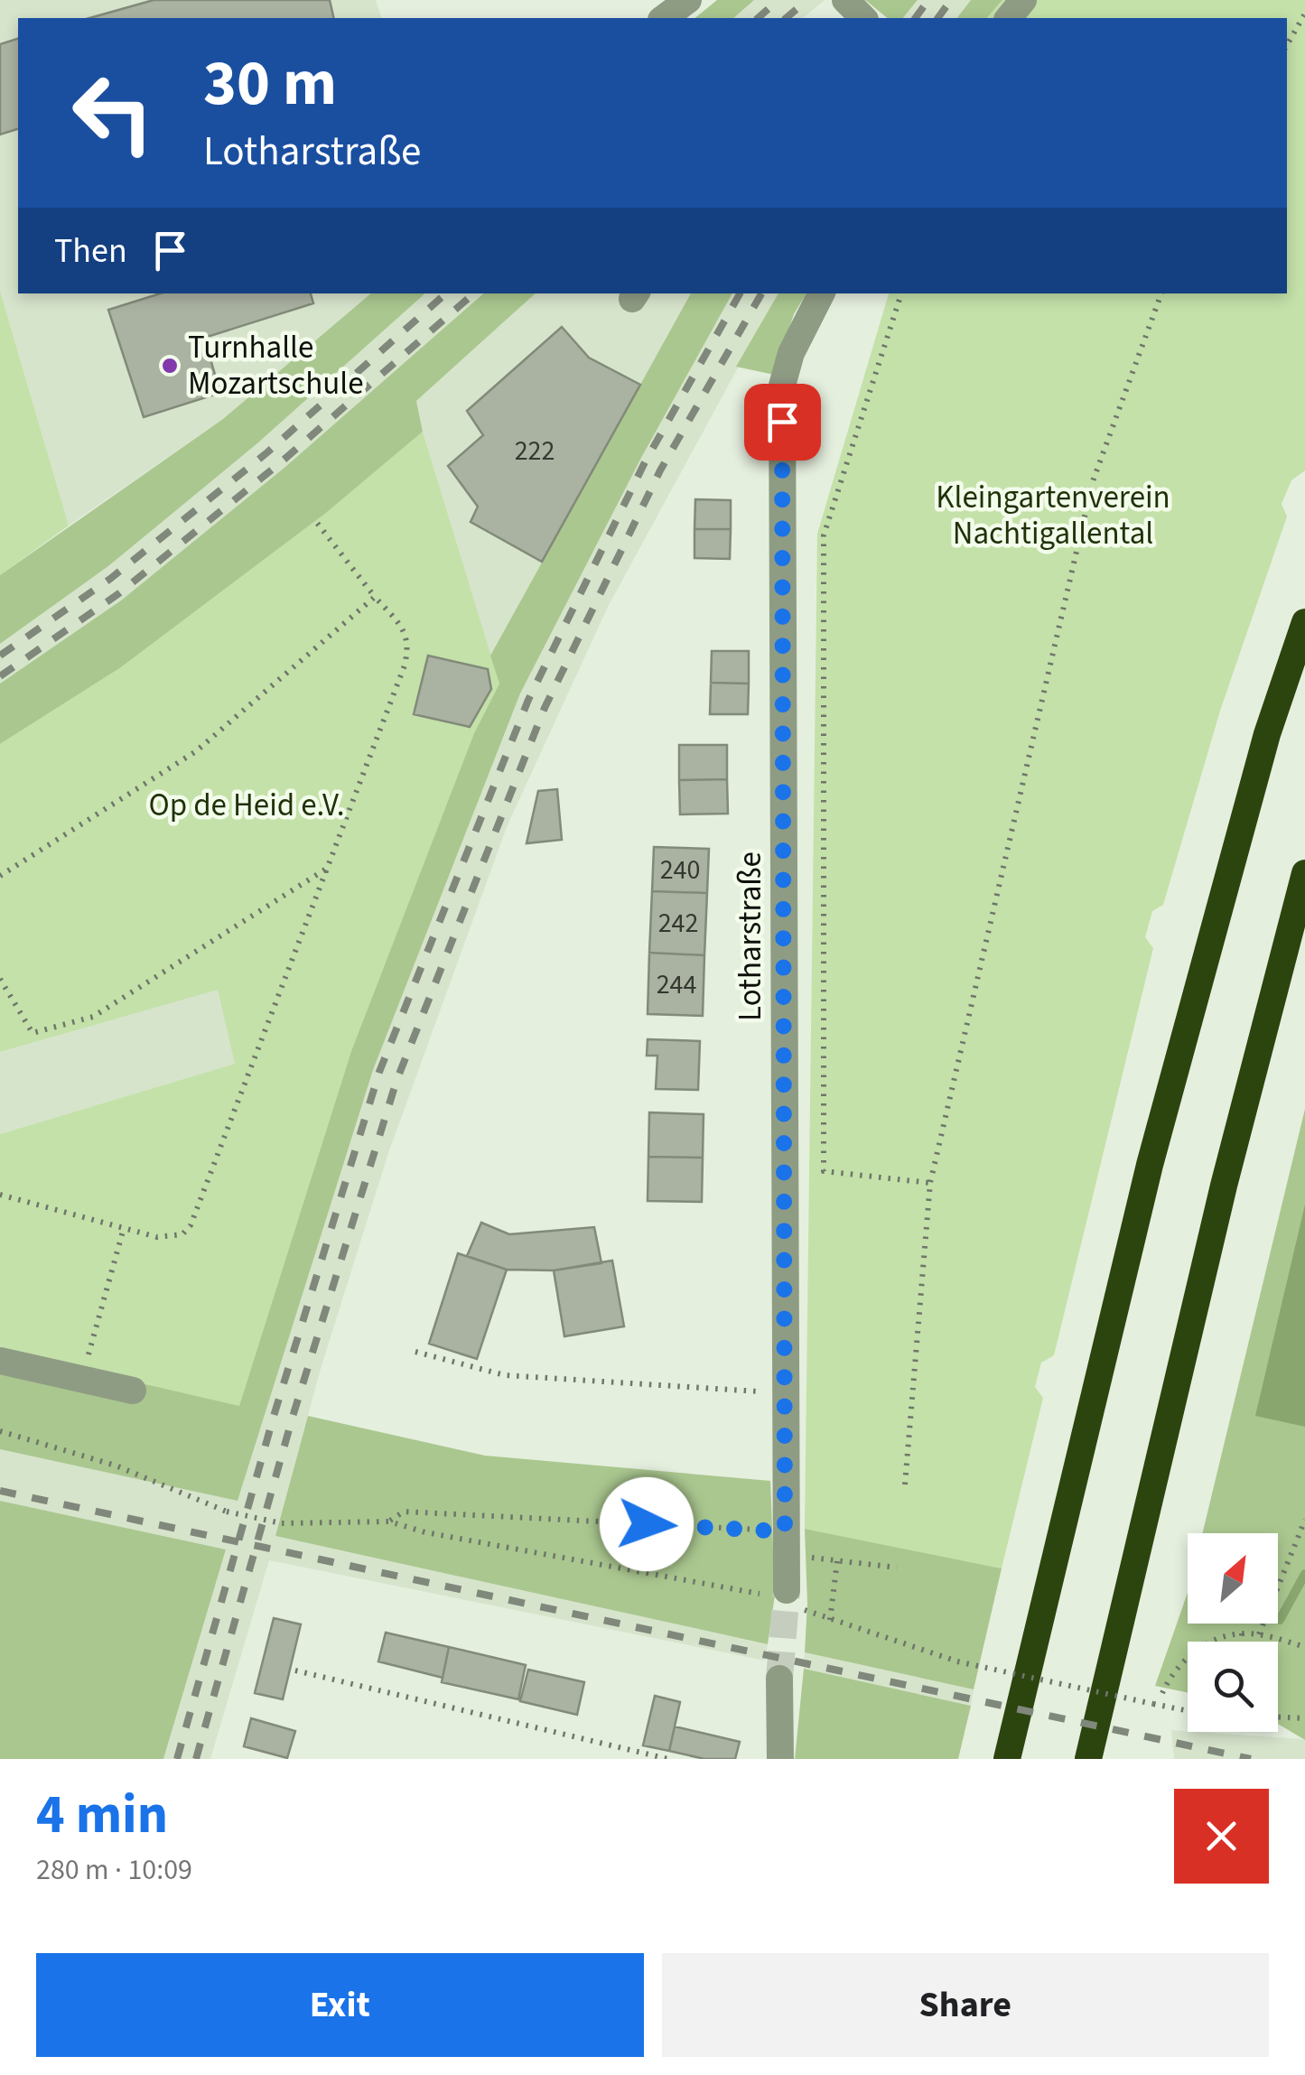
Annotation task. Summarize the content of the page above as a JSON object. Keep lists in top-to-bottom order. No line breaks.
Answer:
{"streets":{"street":["Lotharstraße"]},"parks":["Kleingartenverein Nachtigallental","Op de Heid e.V."],"places":["Turnhalle Mozartschule"],"house_numbers":["222","240","242","244"],"north":"top right","page":{"turn":["30 m","Lotharstraße"],"then":"Then","heading":["4 min","280 m · 10:09"],"buttons":["Exit","Share"]}}
